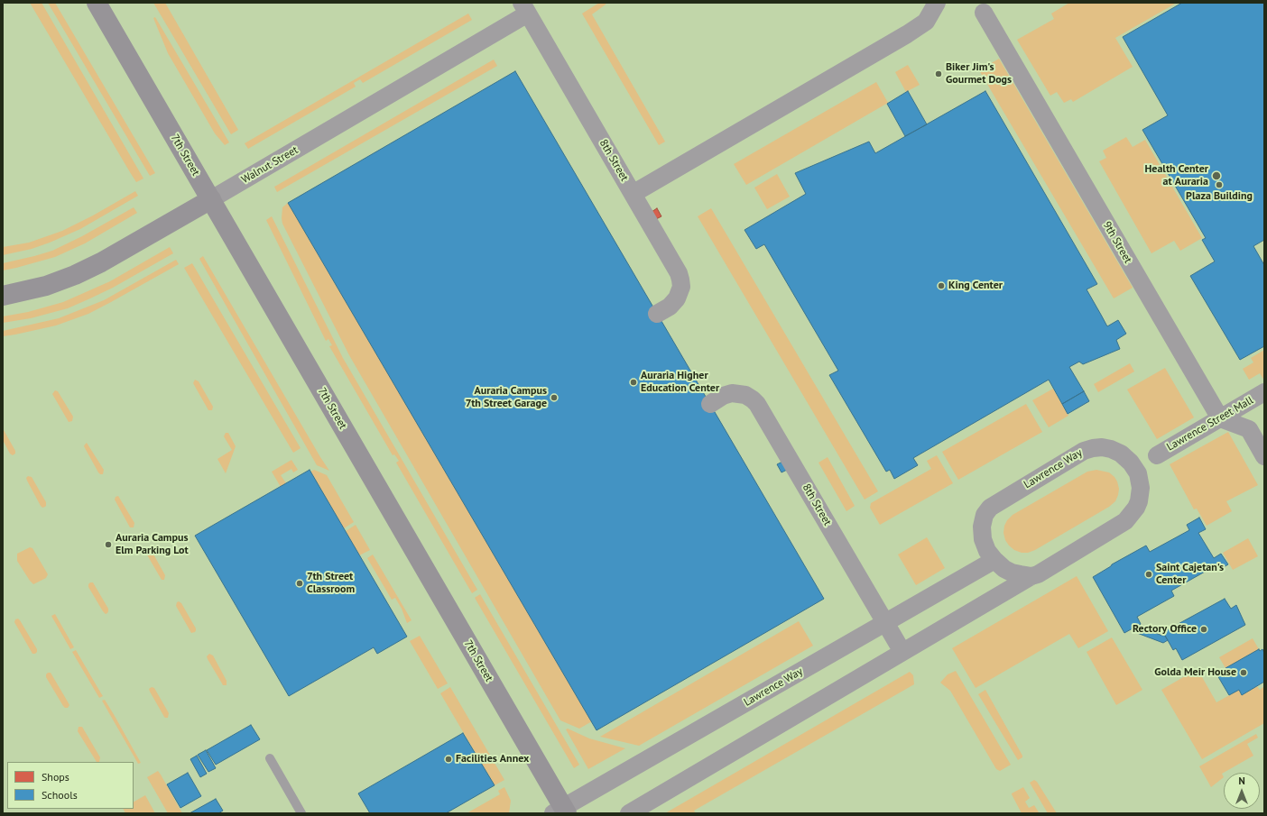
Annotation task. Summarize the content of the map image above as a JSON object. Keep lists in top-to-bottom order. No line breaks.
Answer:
{"streets":{"main road":["7th Street","Walnut Street"],"street":["8th Street","9th Street","Lawrence Street Mall","Lawrence Way"]},"crossings":[["7th Street","Walnut Street"],["7th Street","Lawrence Way"],["8th Street","Walnut Street"],["8th Street","Lawrence Way"],["9th Street","Lawrence Street Mall"]],"places":["Biker Jim's Gourmet Dogs","Health Center at Auraria","Plaza Building","King Center","Auraria Higher Education Center","Auraria Campus 7th Street Garage","Auraria Campus Elm Parking Lot","Saint Cajetan's Center","7th Street Classroom","Rectory Office","Golda Meir House","Facilities Annex"],"legend":["Shops","Schools"],"north":"top"}
